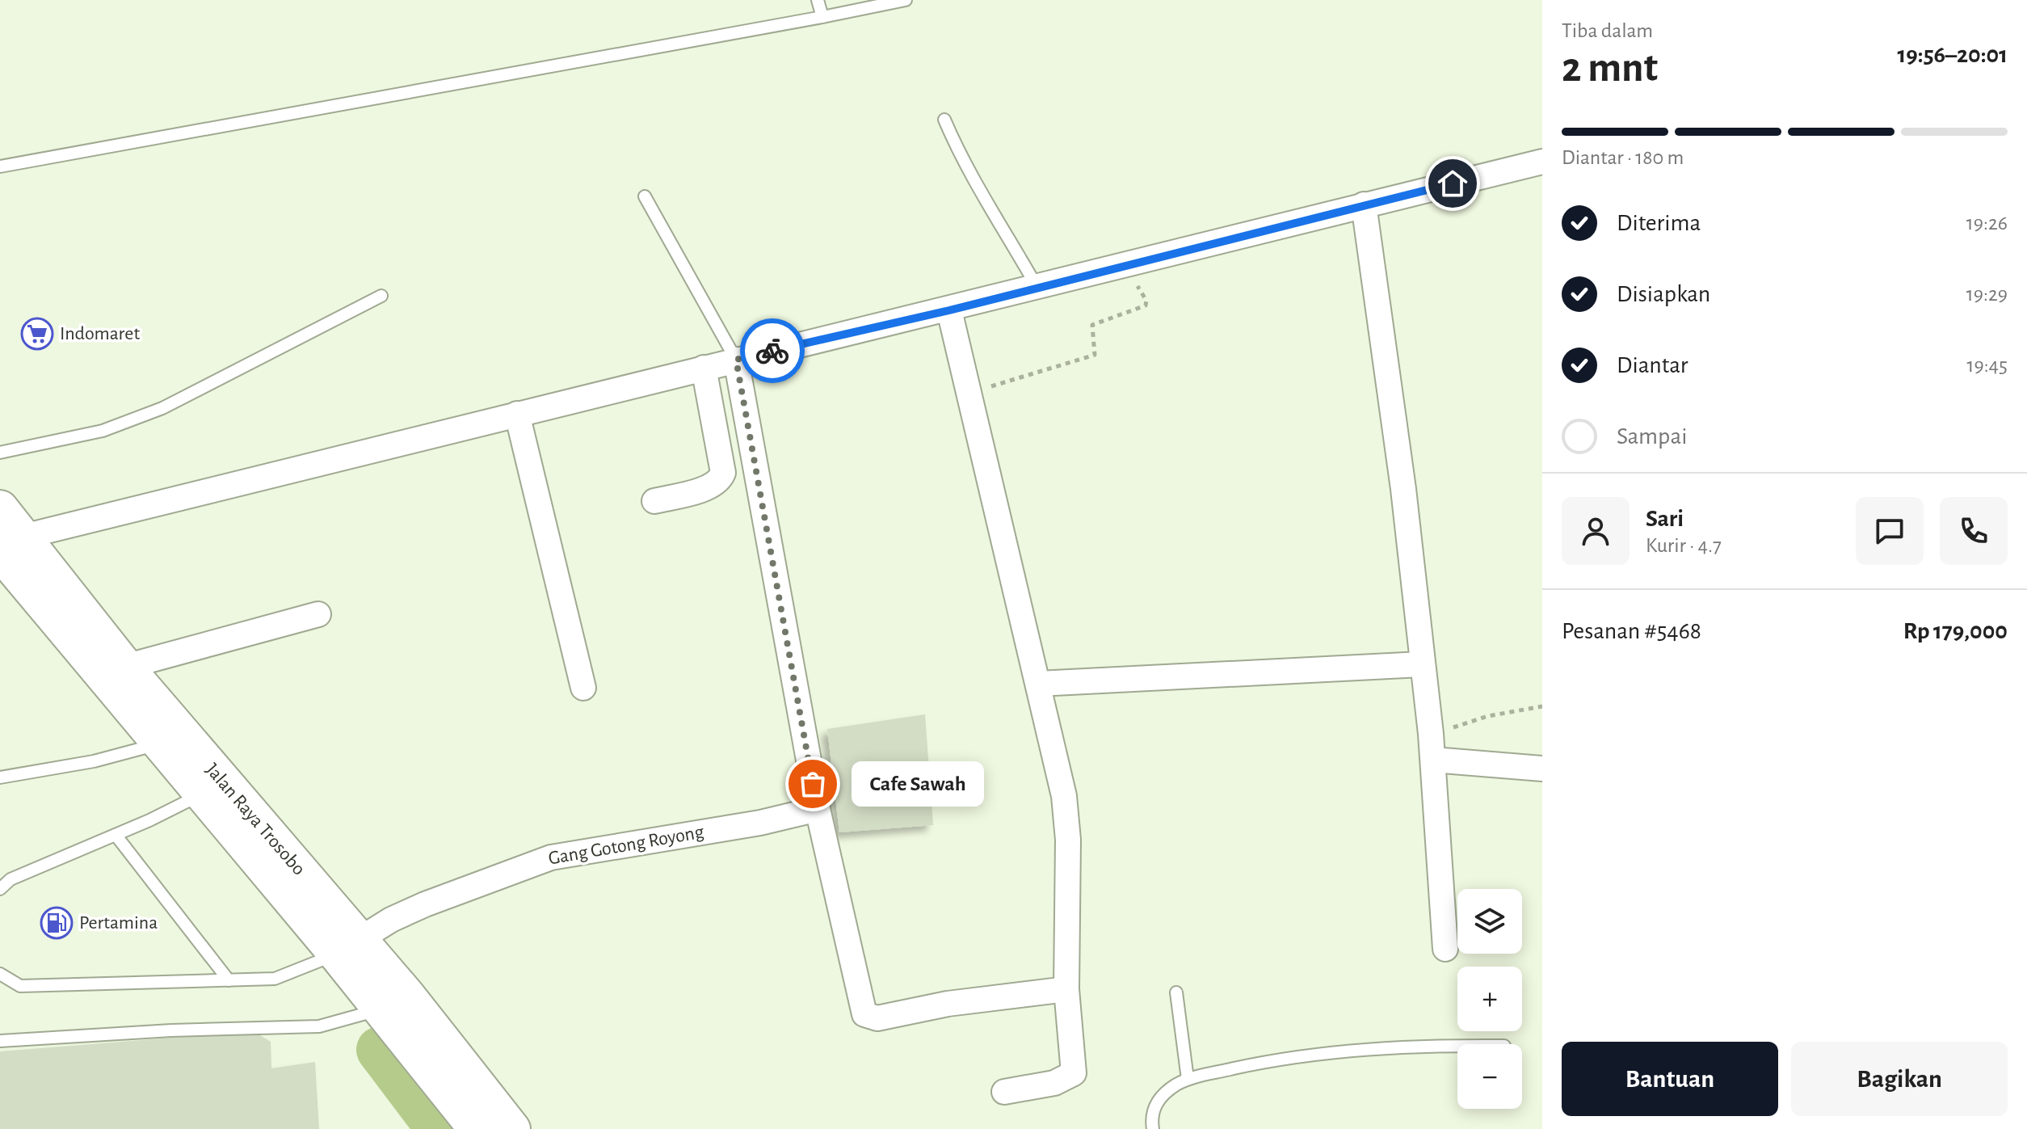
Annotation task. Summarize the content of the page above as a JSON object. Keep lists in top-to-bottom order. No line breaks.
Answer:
{"streets":{"highway":["Jalan Raya Trosobo"],"street":["Gang Gotong Royong"]},"crossings":[["Jalan Raya Trosobo","Gang Gotong Royong"]],"places":{"supermarket":["Indomaret"],"other":["Cafe Sawah"],"fuel station":["Pertamina"]},"page":{"heading":["2 mnt","Tiba dalam","19:56–20:01"],"panel":["Sari","Kurir · 4.7","Pesanan #5468","Rp 179,000"],"bar":"Diantar · 180 m","list":[["Diterima","19:26"],["Disiapkan","19:29"],["Diantar","19:45"],"Sampai"],"bubble":"Cafe Sawah","map_buttons":["+","−"],"buttons":["Bantuan","Bagikan"]}}
